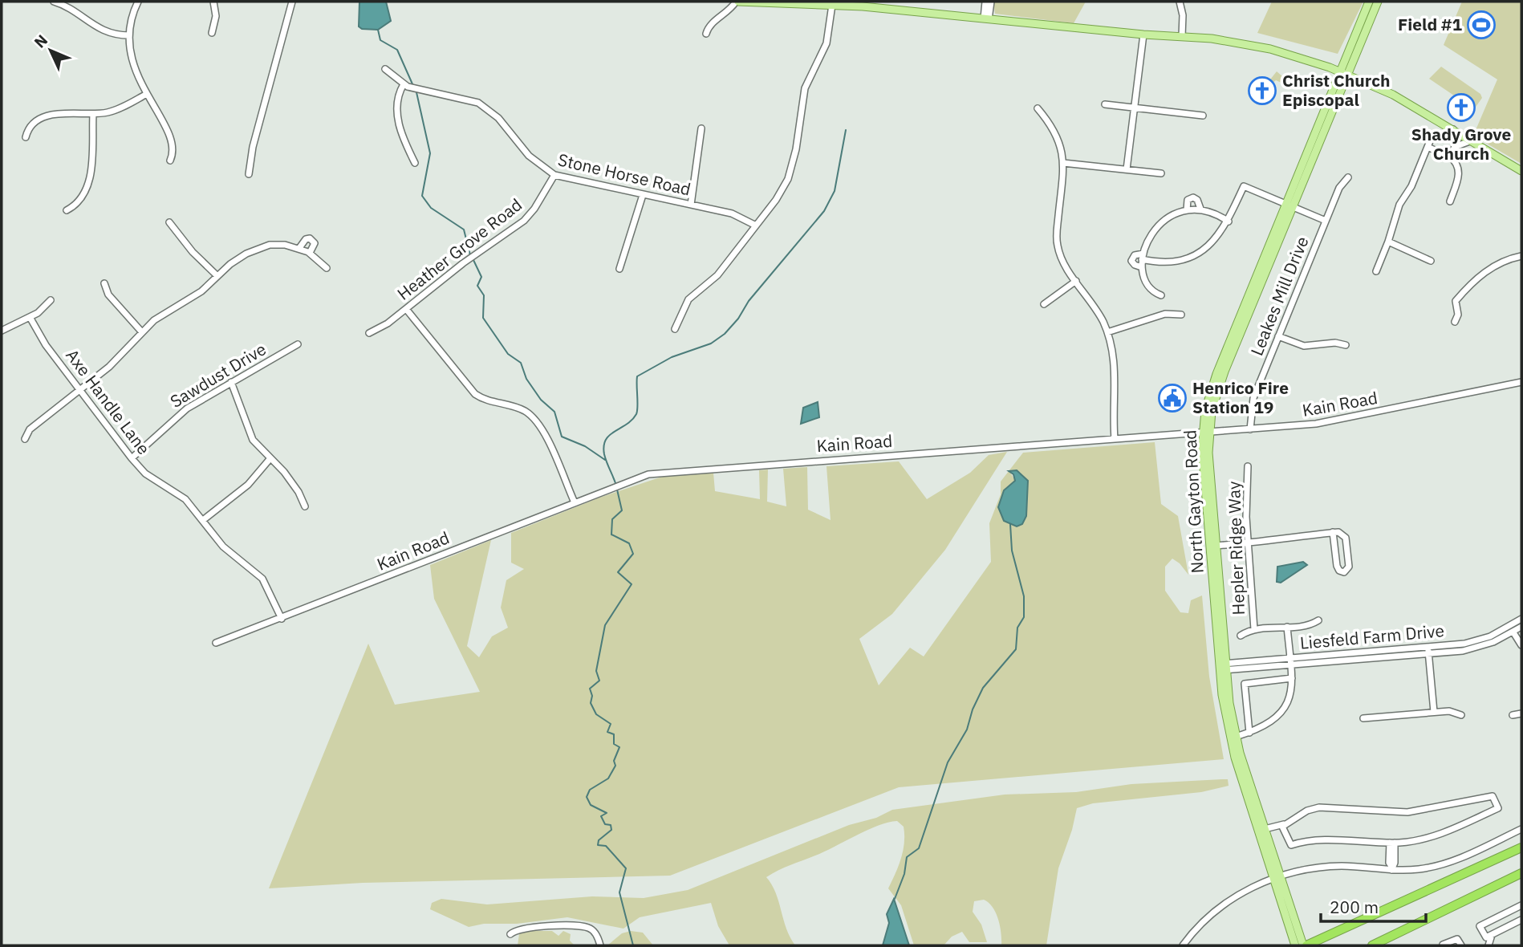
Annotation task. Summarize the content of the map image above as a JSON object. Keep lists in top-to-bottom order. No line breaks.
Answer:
{"streets":{"main road":["North Gayton Road"],"street":["Stone Horse Road","Heather Grove Road","Leakes Mill Drive","Sawdust Drive","Axe Handle Lane","Kain Road","Hepler Ridge Way","Liesfeld Farm Drive"]},"crossings":[["Stone Horse Road","Heather Grove Road"],["Leakes Mill Drive","Kain Road"],["Sawdust Drive","Axe Handle Lane"],["Axe Handle Lane","Kain Road"],["Kain Road","North Gayton Road"],["North Gayton Road","Liesfeld Farm Drive"]],"places":{"sports":["Field #1"],"church":["Christ Church Episcopal","Shady Grove Church"],"public building":["Henrico Fire Station 19"]},"scale_bar":"200 m","north":"top left"}
